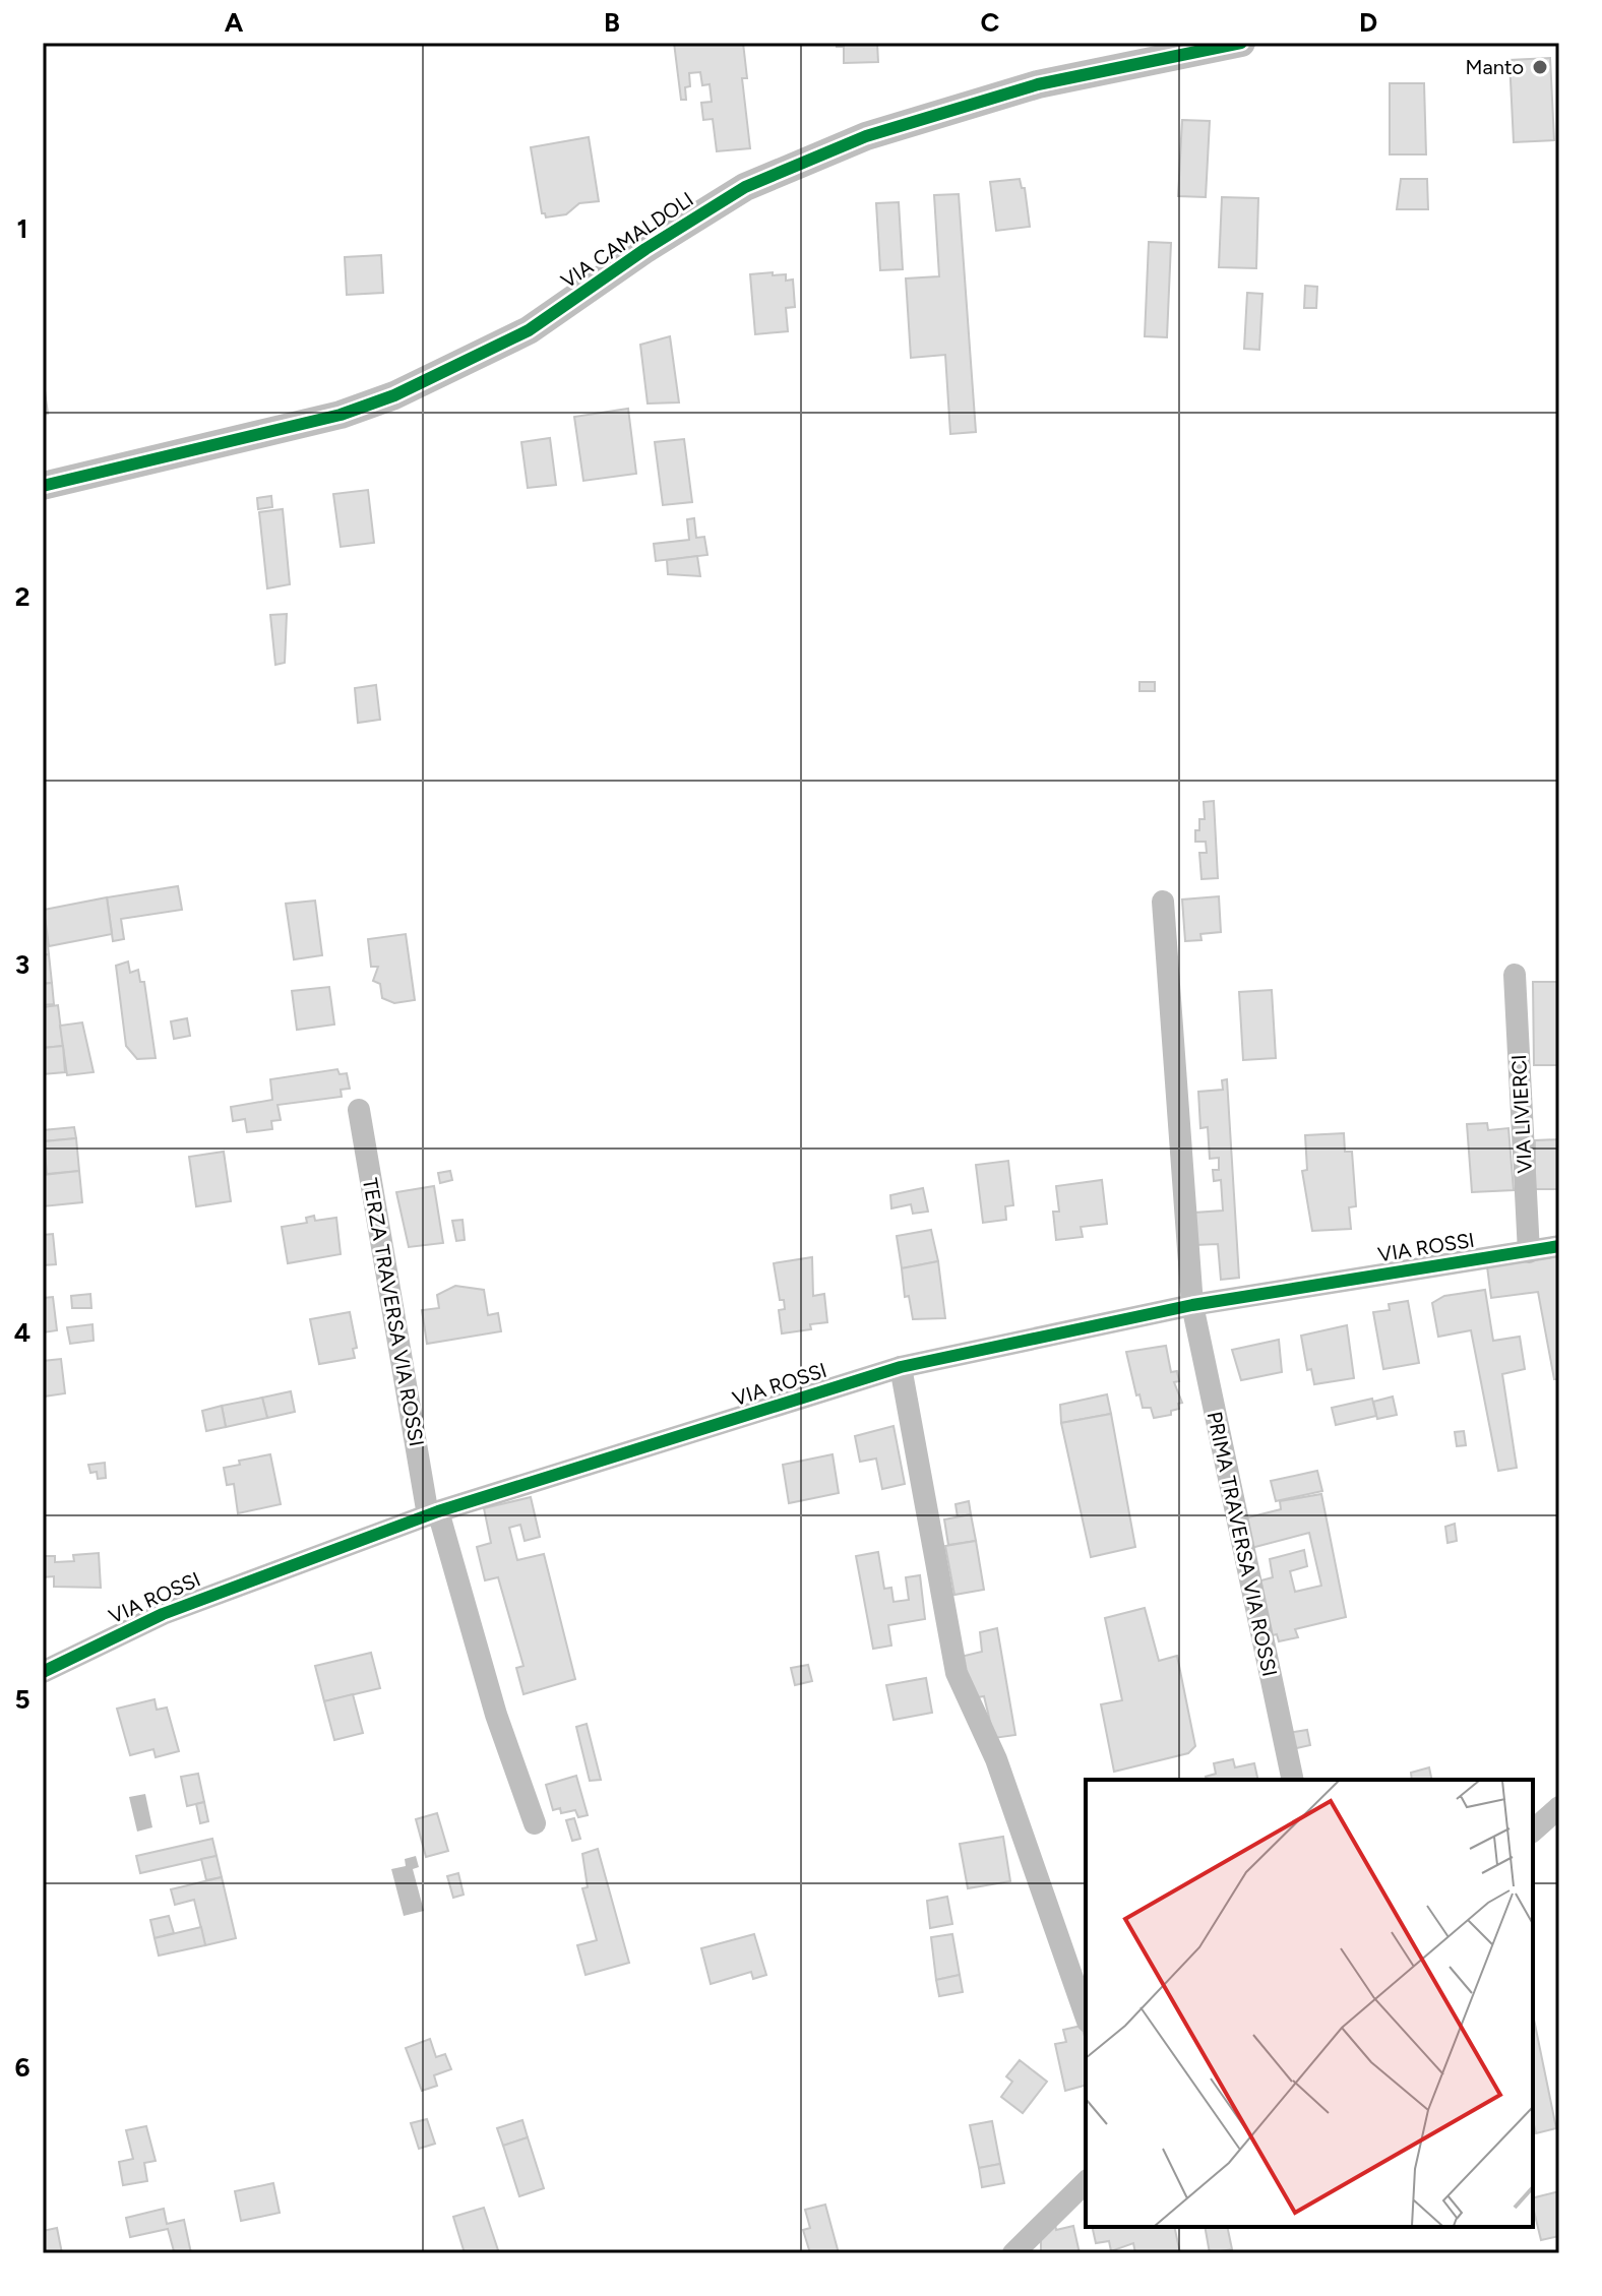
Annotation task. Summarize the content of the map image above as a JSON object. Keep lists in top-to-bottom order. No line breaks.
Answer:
{"streets":{"street":["VIA CAMALDOLI","VIA LIVIERCI","VIA ROSSI","TERZA TRAVERSA VIA ROSSI","PRIMA TRAVERSA VIA ROSSI"]},"crossings":[["VIA LIVIERCI","VIA ROSSI"],["VIA ROSSI","TERZA TRAVERSA VIA ROSSI"],["VIA ROSSI","PRIMA TRAVERSA VIA ROSSI"]],"places":["Manto"],"grid":{"columns":["A","B","C","D"],"rows":["1","2","3","4","5","6"]}}
